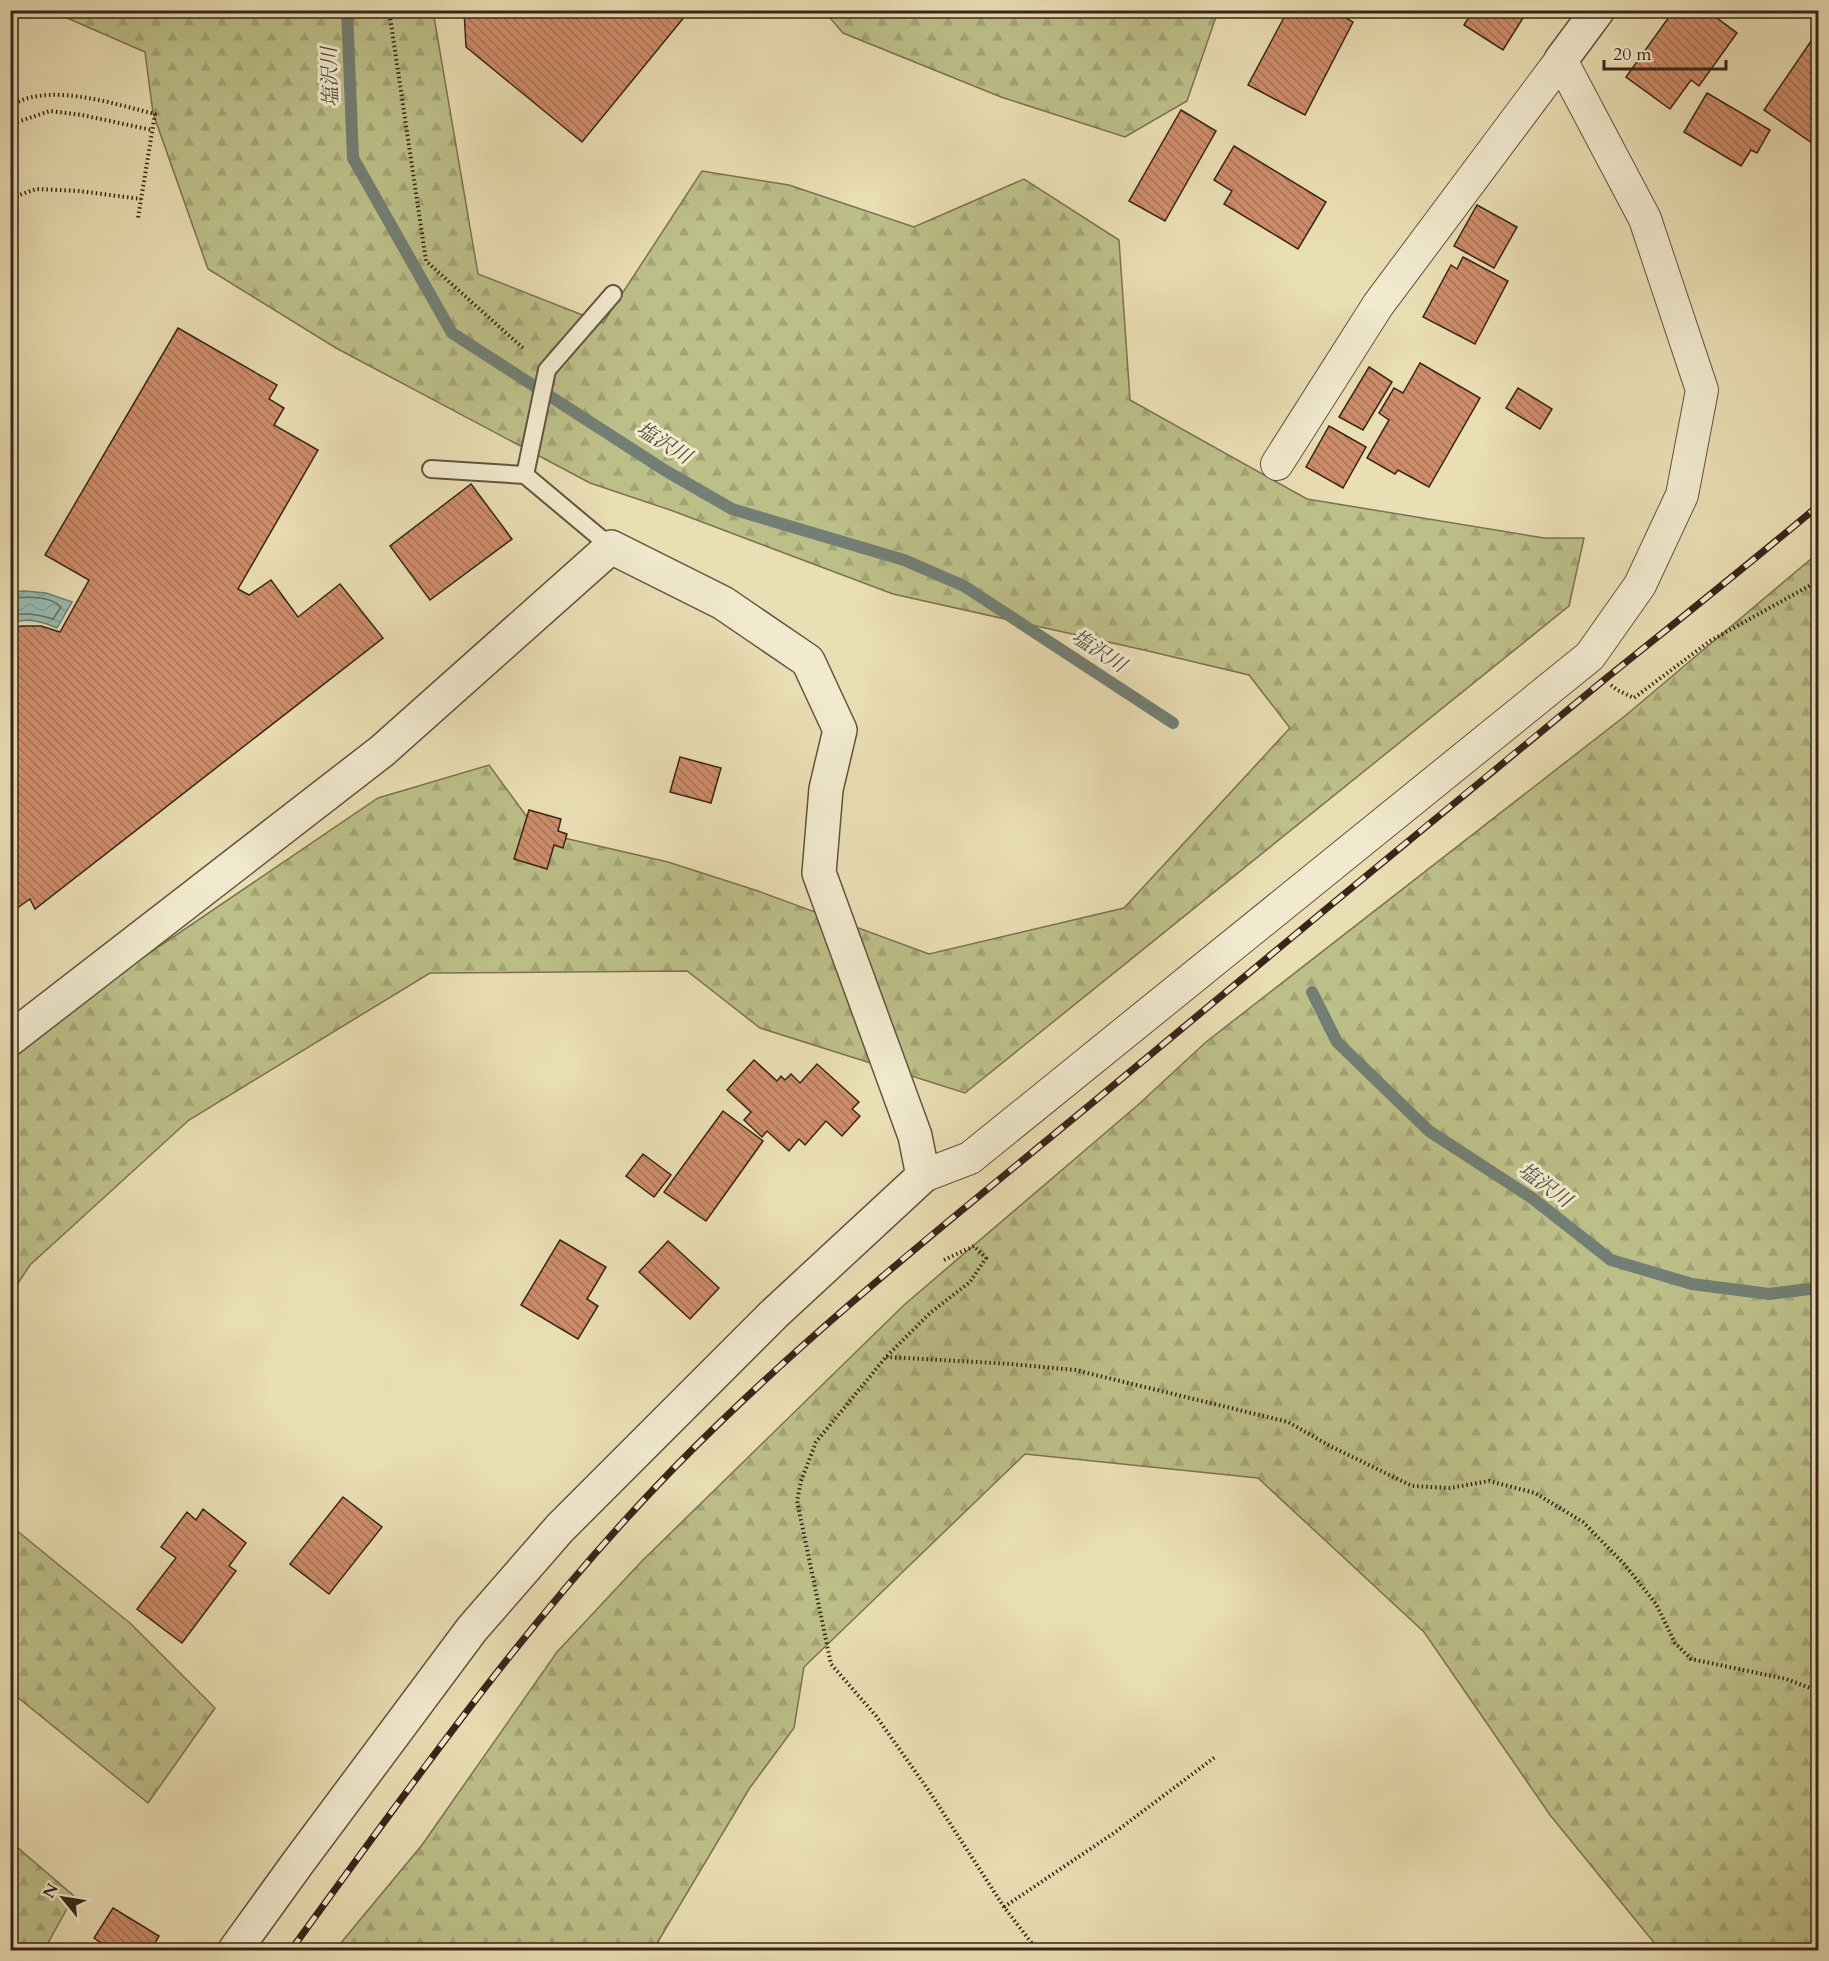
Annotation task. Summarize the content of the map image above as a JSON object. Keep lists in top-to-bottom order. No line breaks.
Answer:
{"water":["塩沢川"],"scale_bar":"20 m","north":"top left"}
